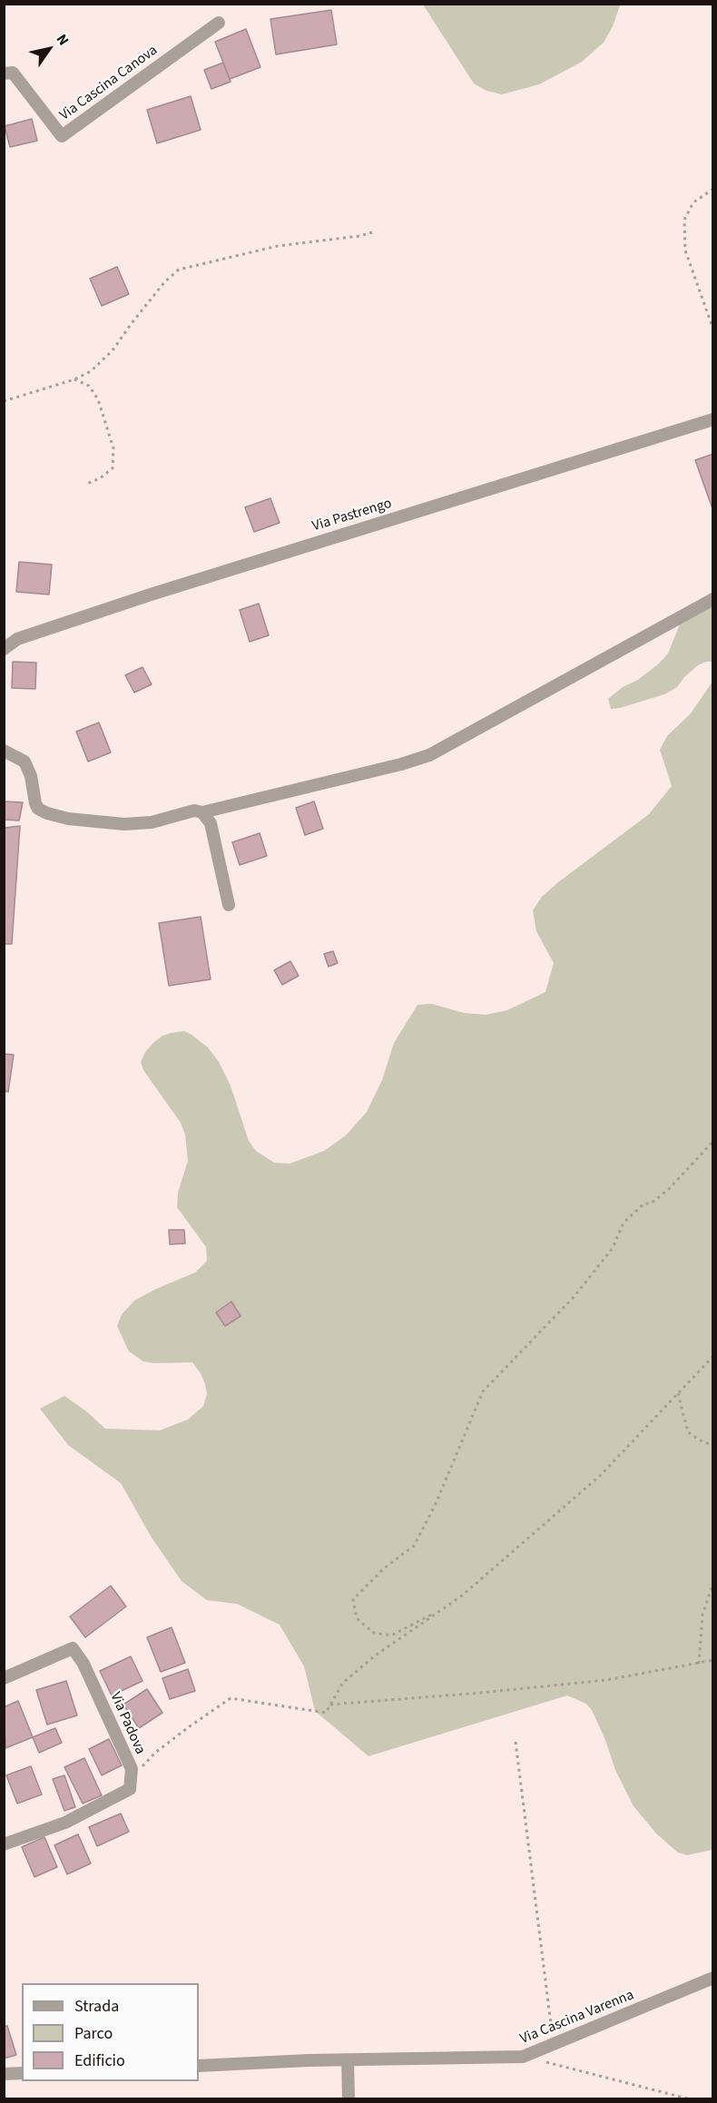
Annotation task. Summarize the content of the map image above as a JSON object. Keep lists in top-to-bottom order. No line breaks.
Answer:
{"streets":{"street":["Via Cascina Canova","Via Pastrengo","Via Padova","Via Cascina Varenna"]},"legend":["Strada","Parco","Edificio"],"north":"top right"}
